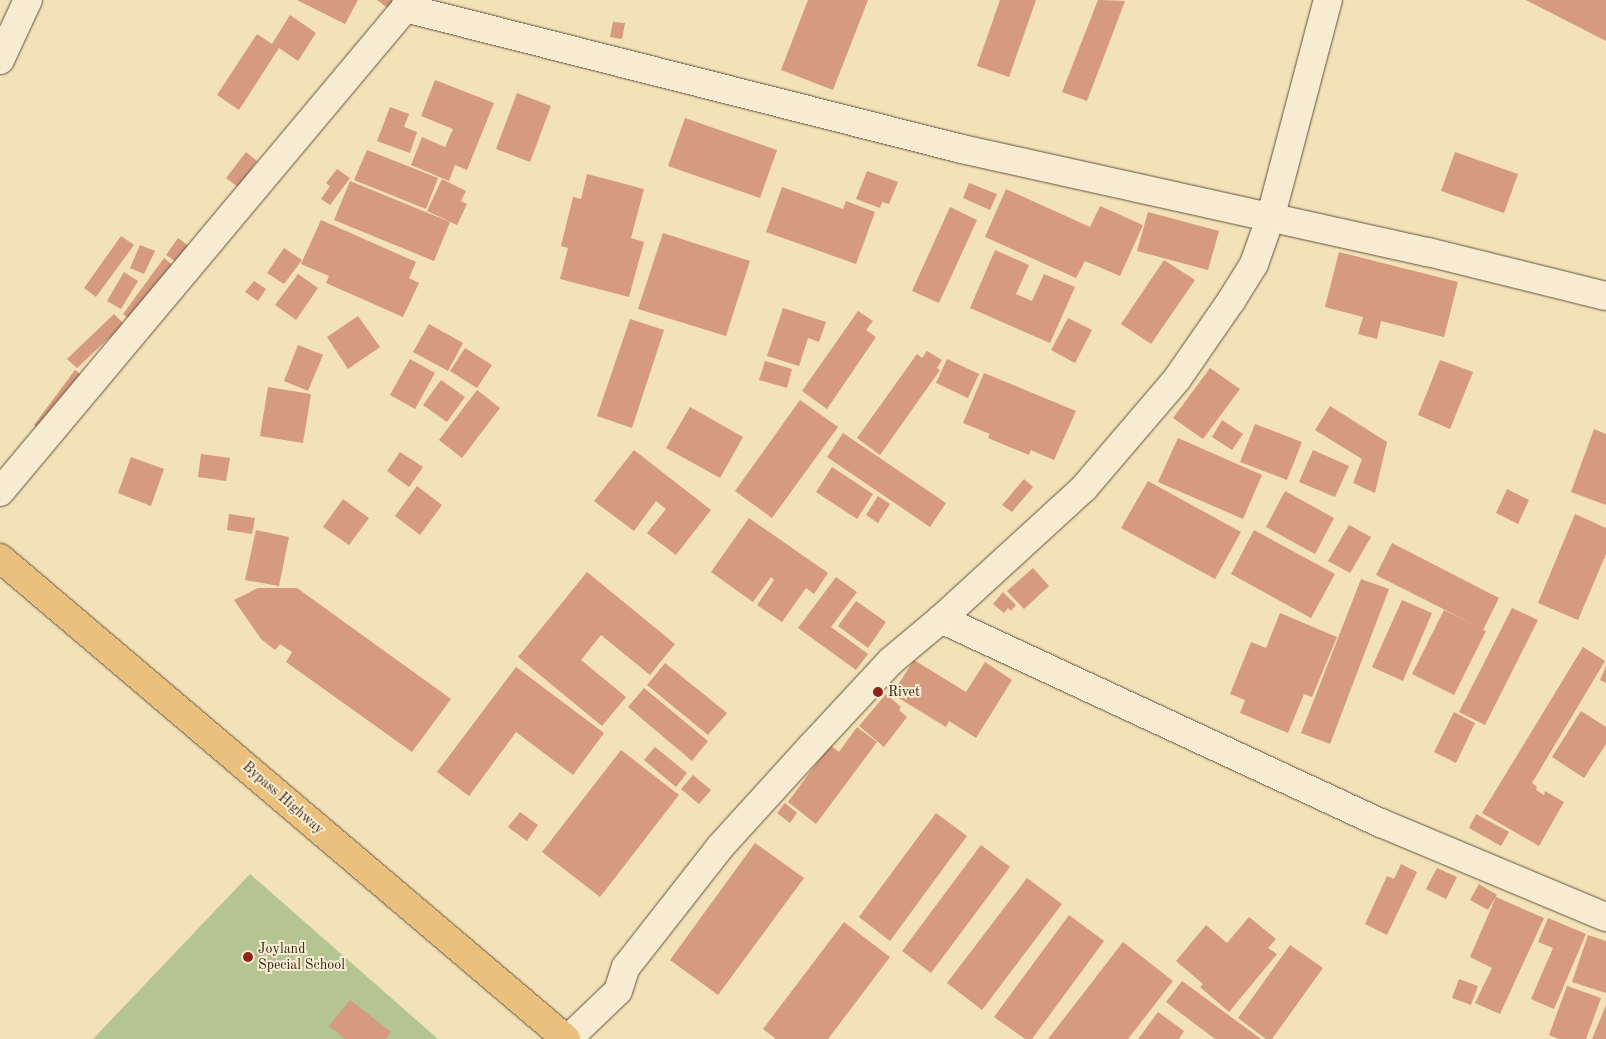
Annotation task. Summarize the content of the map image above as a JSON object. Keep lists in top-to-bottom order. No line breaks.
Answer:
{"streets":{"main road":["Bypass Highway"]},"places":["Rivet","Joyland Special School"]}
